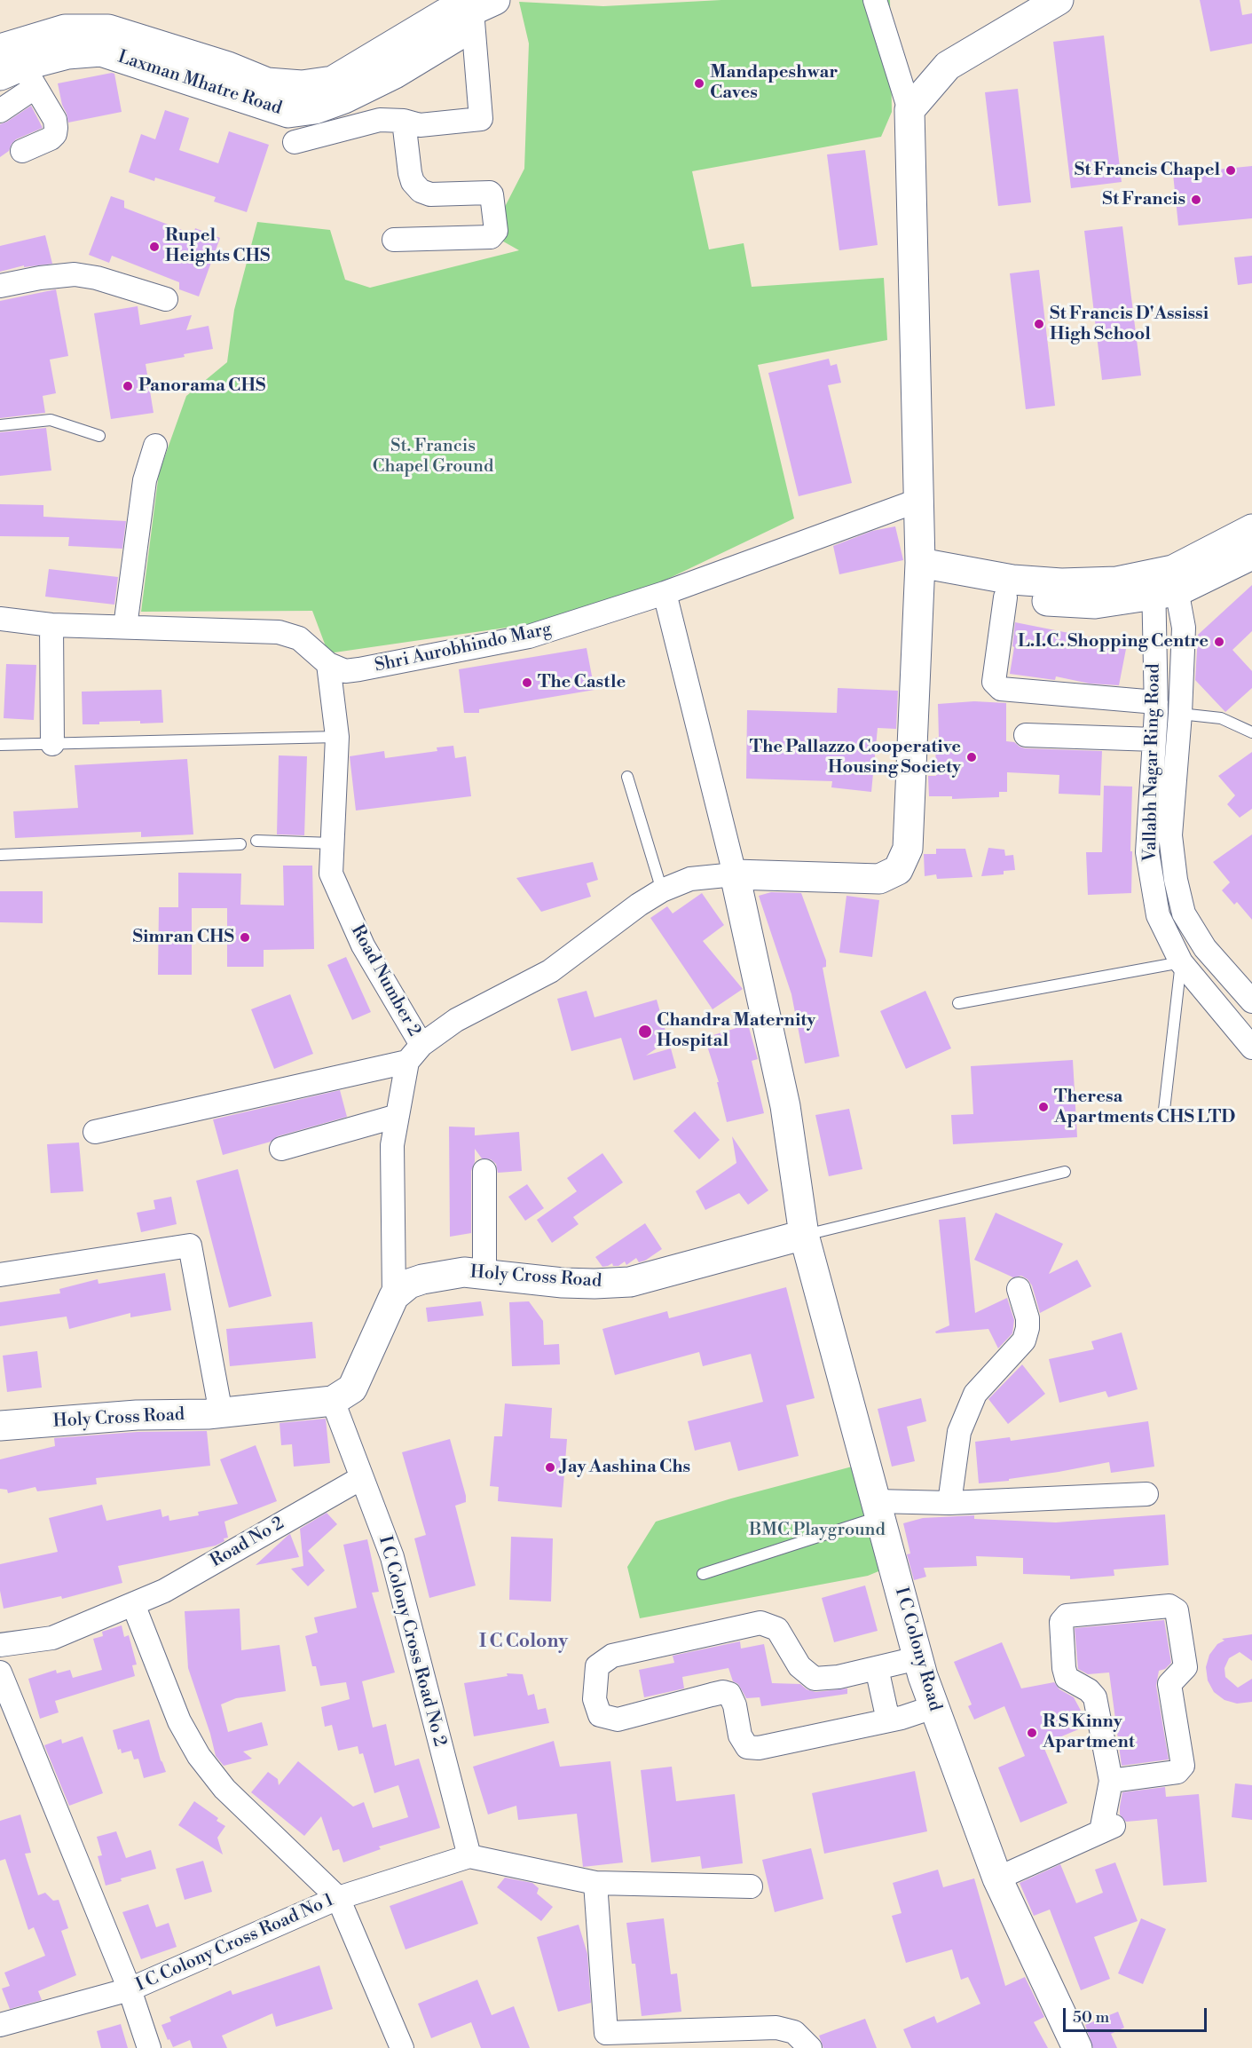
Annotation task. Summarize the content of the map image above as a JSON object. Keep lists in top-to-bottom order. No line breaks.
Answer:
{"streets":{"street":["Laxman Mhatre Road","Shri Aurobhindo Marg","Vallabh Nagar Ring Road","Road Number 2","Holy Cross Road","Road No 2","I C Colony Cross Road No 2","I C Colony Road","I C Colony Cross Road No 1"]},"crossings":[["Shri Aurobhindo Marg","Road Number 2"],["Road Number 2","Holy Cross Road"],["Holy Cross Road","I C Colony Cross Road No 2"],["Holy Cross Road","I C Colony Road"],["Road No 2","I C Colony Cross Road No 2"],["I C Colony Cross Road No 2","I C Colony Cross Road No 1"]],"districts":["I C Colony"],"parks":["St. Francis Chapel Ground","BMC Playground"],"places":["Mandapeshwar Caves","St Francis Chapel","St Francis","Rupel Heights CHS","St Francis D'Assissi High School","Panorama CHS","L.I.C. Shopping Centre","The Castle","The Pallazzo Cooperative Housing Society","Simran CHS","Chandra Maternity Hospital","Theresa Apartments CHS LTD","Jay Aashina Chs","R S Kinny Apartment"],"scale_bar":"50 m"}
